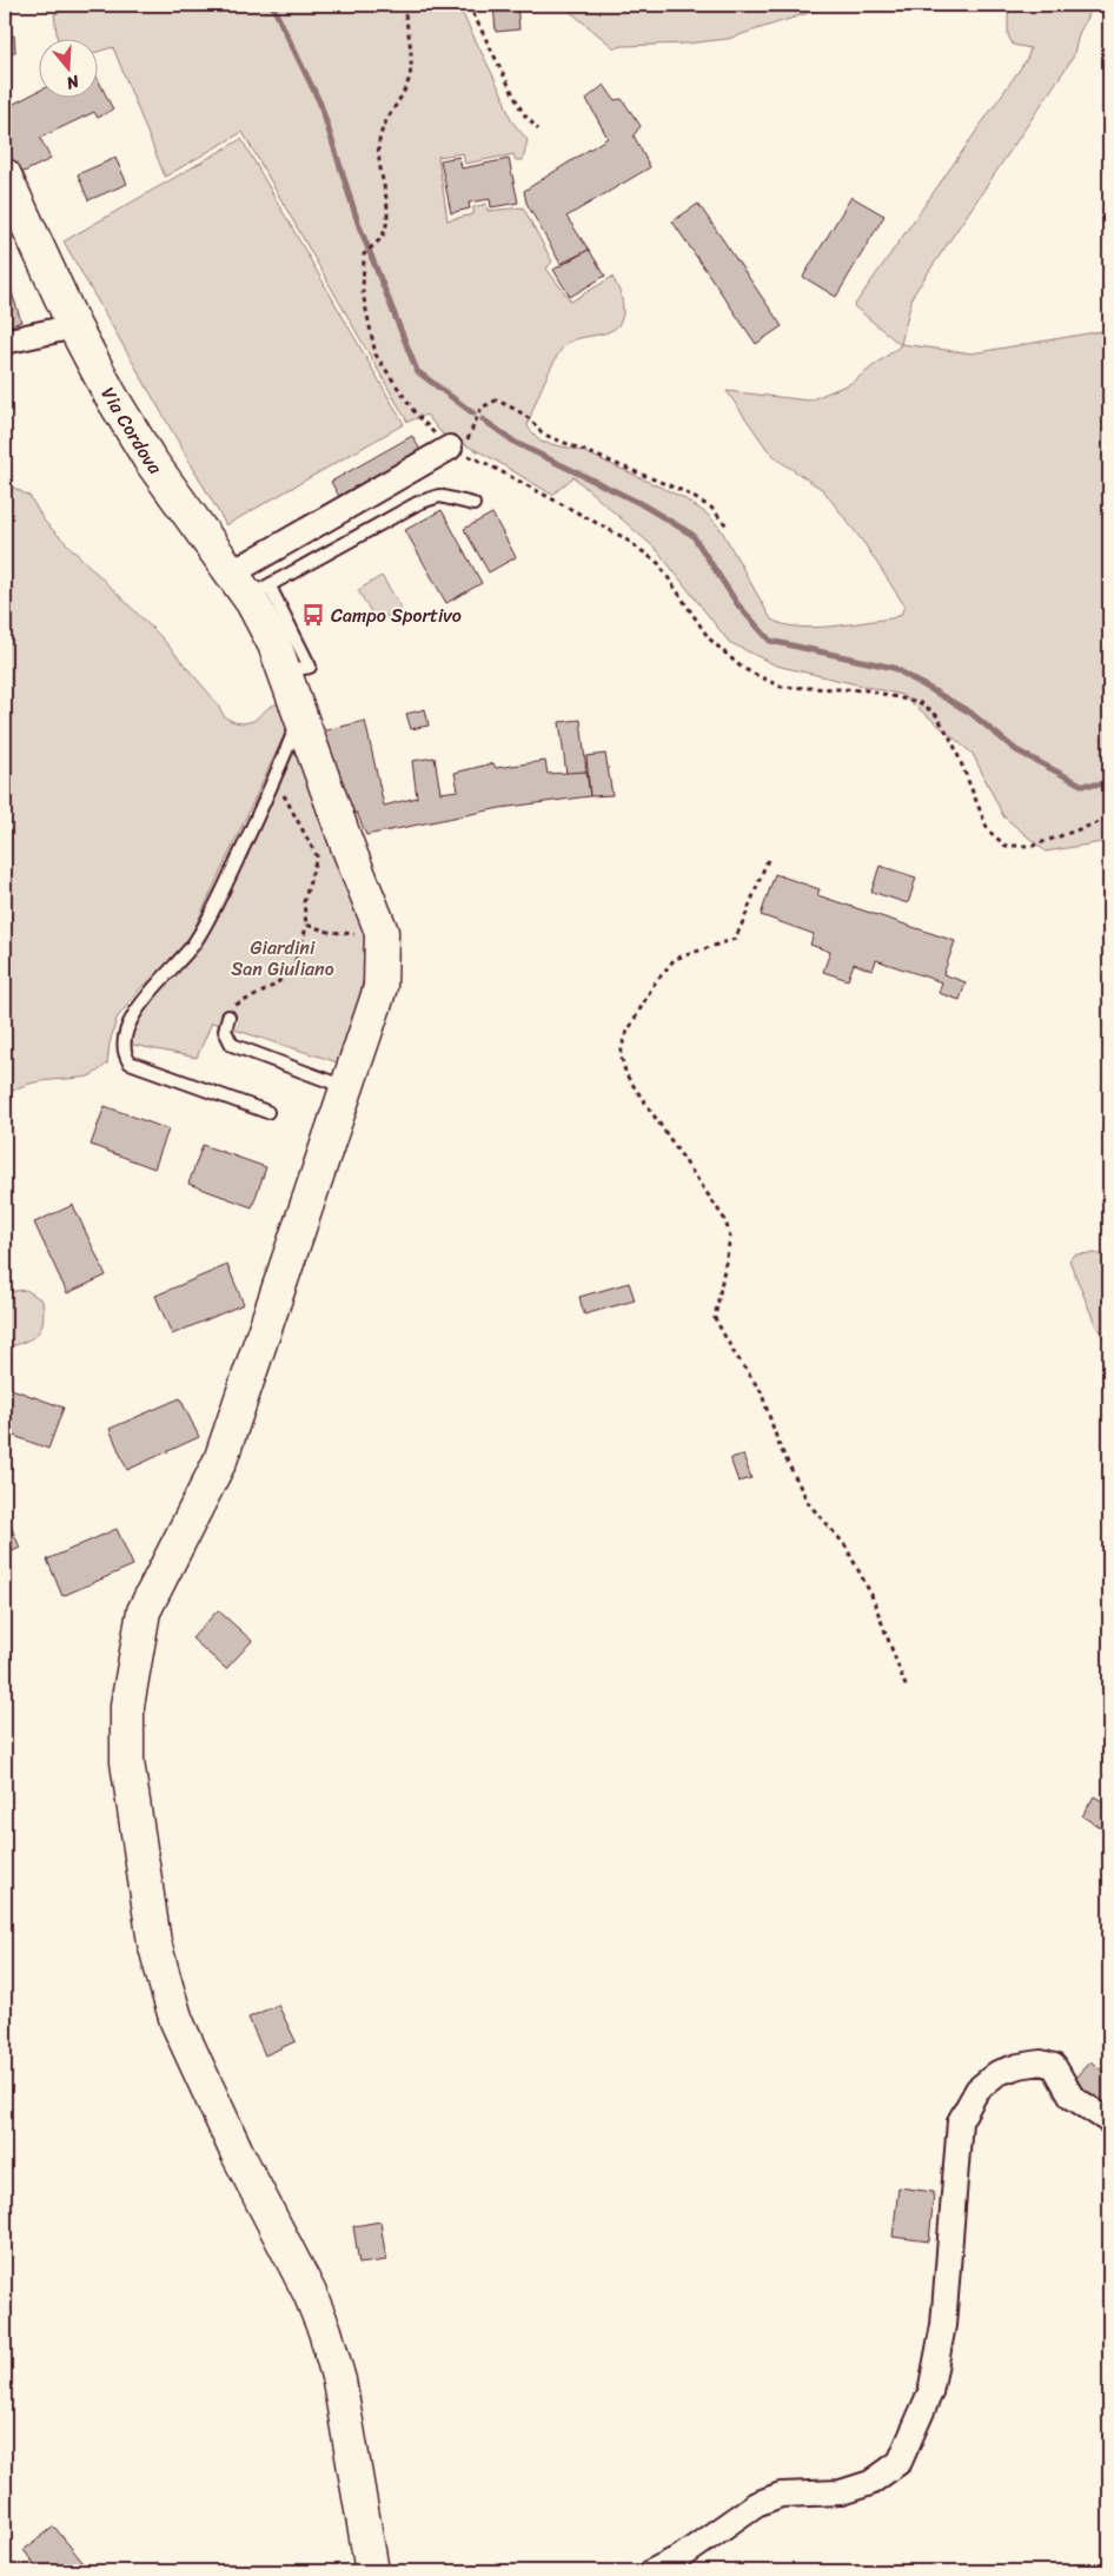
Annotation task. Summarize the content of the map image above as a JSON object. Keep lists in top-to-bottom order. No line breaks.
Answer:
{"streets":{"street":["Via Cordova"]},"parks":["Giardini San Giuliano"],"places":{"bus stop":["Campo Sportivo"]},"north":"bottom"}
